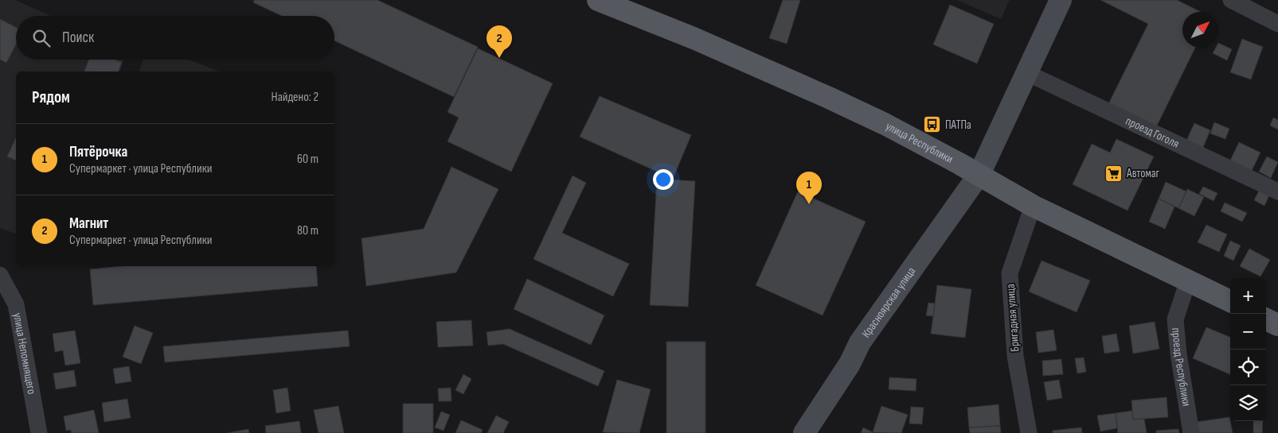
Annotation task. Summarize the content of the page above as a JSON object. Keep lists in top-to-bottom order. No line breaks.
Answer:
{"streets":{"main road":["улица Республики","Красноярская улица"],"street":["проезд Гоголя","Бригадная улица","улица Непомнящего","проезд Республики"]},"crossings":[["улица Республики","Красноярская улица"],["улица Республики","Бригадная улица"],["улица Республики","проезд Республики"]],"places":{"bus stop":["ПАТПа"],"supermarket":["Автомаг"]},"north":"top right","page":{"search":"Поиск","pins":["2","1"],"heading":["Рядом","Найдено: 2"],"list":[{"mark":"1","name":"Пятёрочка","note":"Супермаркет · улица Республики","value":"60 m"},{"mark":"2","name":"Магнит","note":"Супермаркет · улица Республики","value":"80 m"}],"map_buttons":["+","−"]}}
